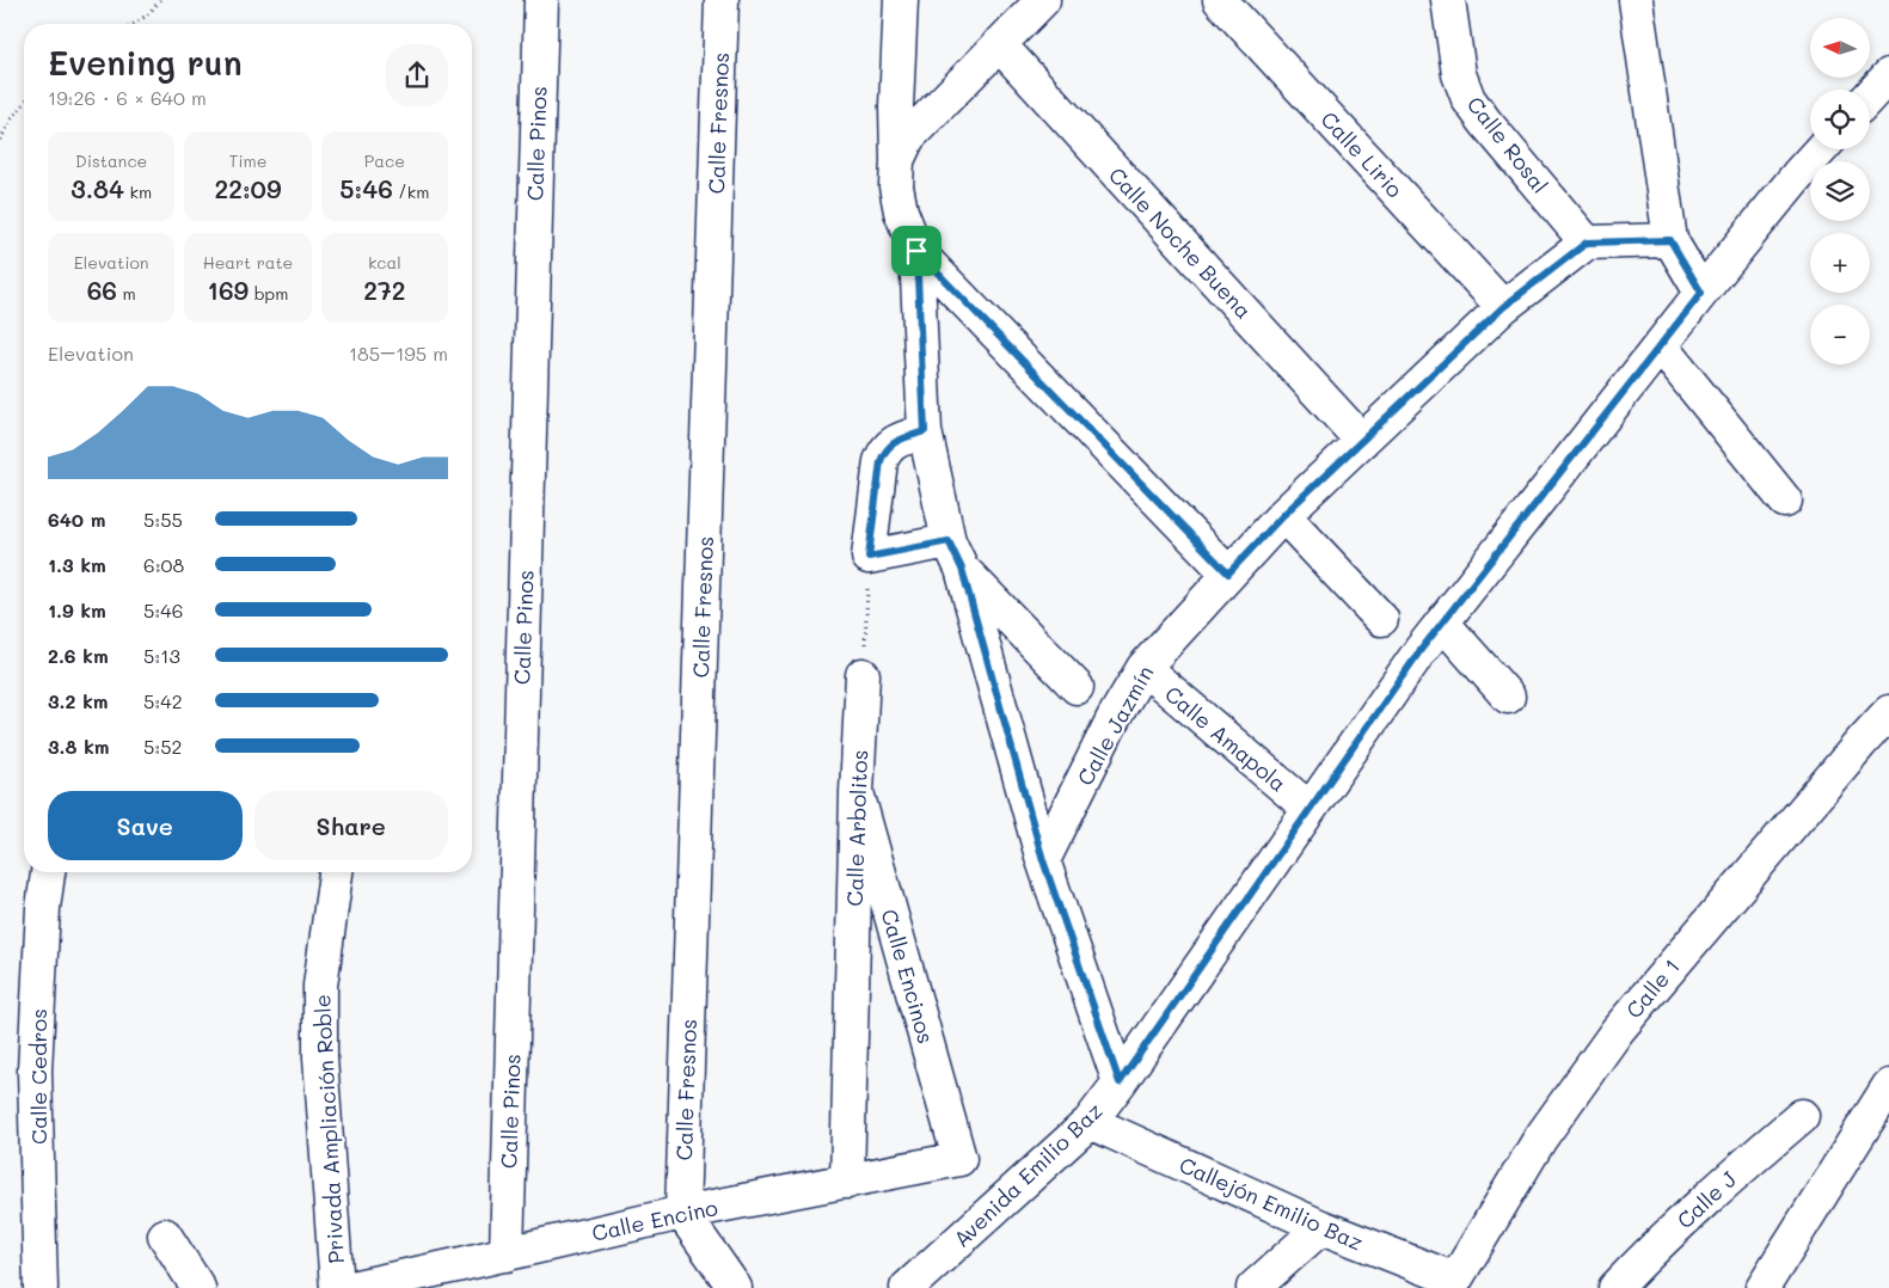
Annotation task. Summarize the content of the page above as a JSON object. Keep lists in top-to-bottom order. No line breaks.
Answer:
{"streets":{"street":["Calle Fresnos","Calle Pinos","Calle Rosal","Calle Lirio","Calle Noche Buena","Calle Jazmín","Calle Amapola","Calle Arbolitos","Calle Encinos","Calle 1","Calle Cedros","Privada Ampliación Roble","Avenida Emilio Baz","Calle J","Callejón Emilio Baz","Calle Encino"]},"crossings":[["Calle Fresnos","Calle Encino"],["Calle Pinos","Calle Encino"],["Calle Rosal","Calle Jazmín"],["Calle Lirio","Calle Jazmín"],["Calle Noche Buena","Calle Jazmín"],["Calle Jazmín","Calle Amapola"],["Calle Amapola","Avenida Emilio Baz"],["Calle Arbolitos","Calle Encinos"],["Calle Arbolitos","Calle Encino"],["Calle Encinos","Calle Encino"],["Calle 1","Callejón Emilio Baz"],["Avenida Emilio Baz","Callejón Emilio Baz"]],"north":"left","page":{"map_buttons":["+","−"],"heading":["Evening run","19:26 · 6 × 640 m"],"stats":[["Distance","3.84 km"],["Time","22:09"],["Pace","5:46 /km"],["Elevation","66 m"],["Heart rate","169 bpm"],["kcal","272"]],"chart":["Elevation","185–195 m"],"list":[{"name":"640 m","note":"5:55"},{"name":"1.3 km","note":"6:08"},{"name":"1.9 km","note":"5:46"},{"name":"2.6 km","note":"5:13"},{"name":"3.2 km","note":"5:42"},{"name":"3.8 km","note":"5:52"}],"buttons":["Save","Share"]}}
